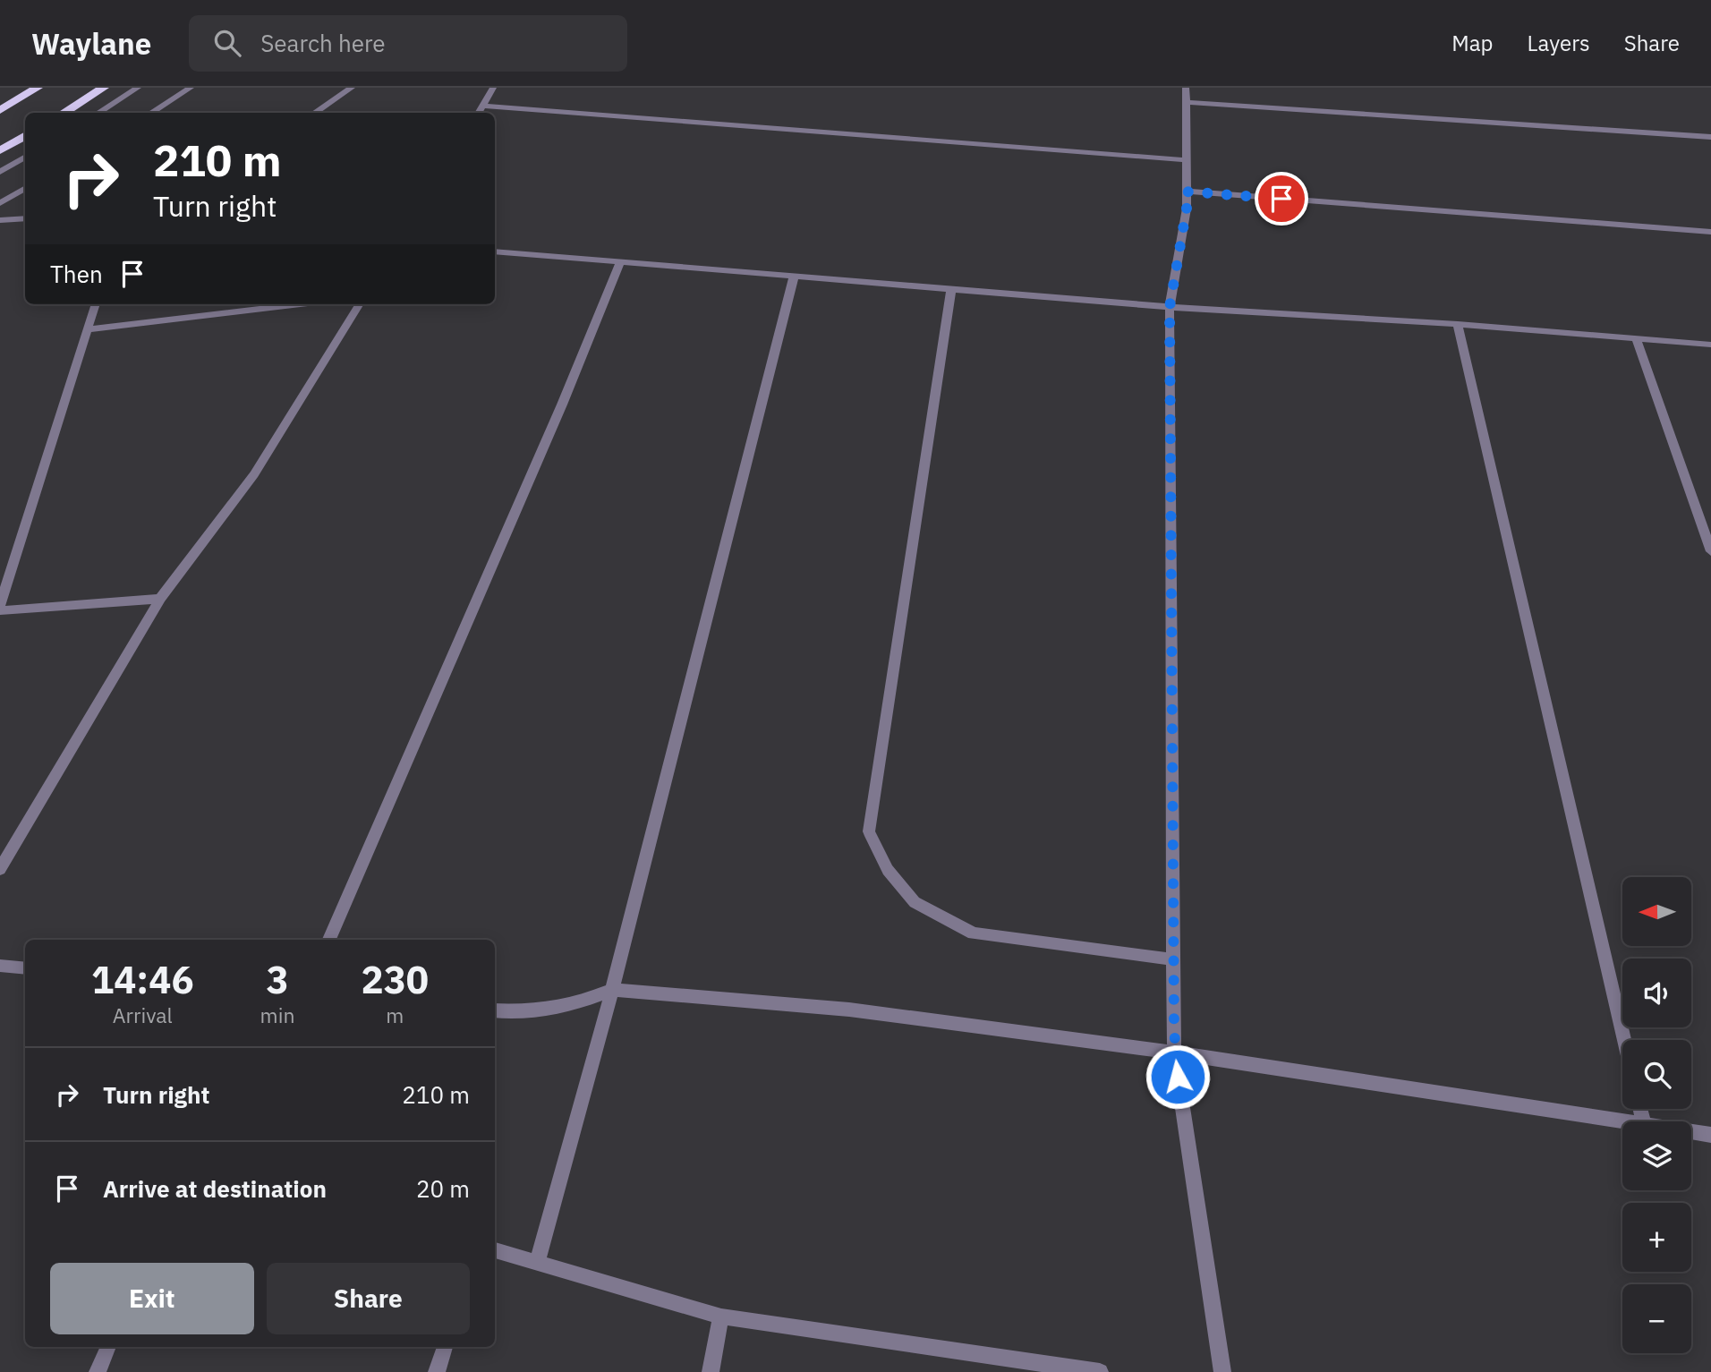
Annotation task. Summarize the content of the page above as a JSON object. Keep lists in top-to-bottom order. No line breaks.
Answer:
{"north":"left","page":{"header":"Waylane","search":"Search here","nav":["Map","Layers","Share"],"turn":["210 m","Turn right"],"then":"Then","map_buttons":["+","−"],"eta":["14:46","Arrival","3","min","230","m"],"list":[{"name":"Turn right","value":"210 m"},{"name":"Arrive at destination","value":"20 m"}],"buttons":["Exit","Share"]}}
